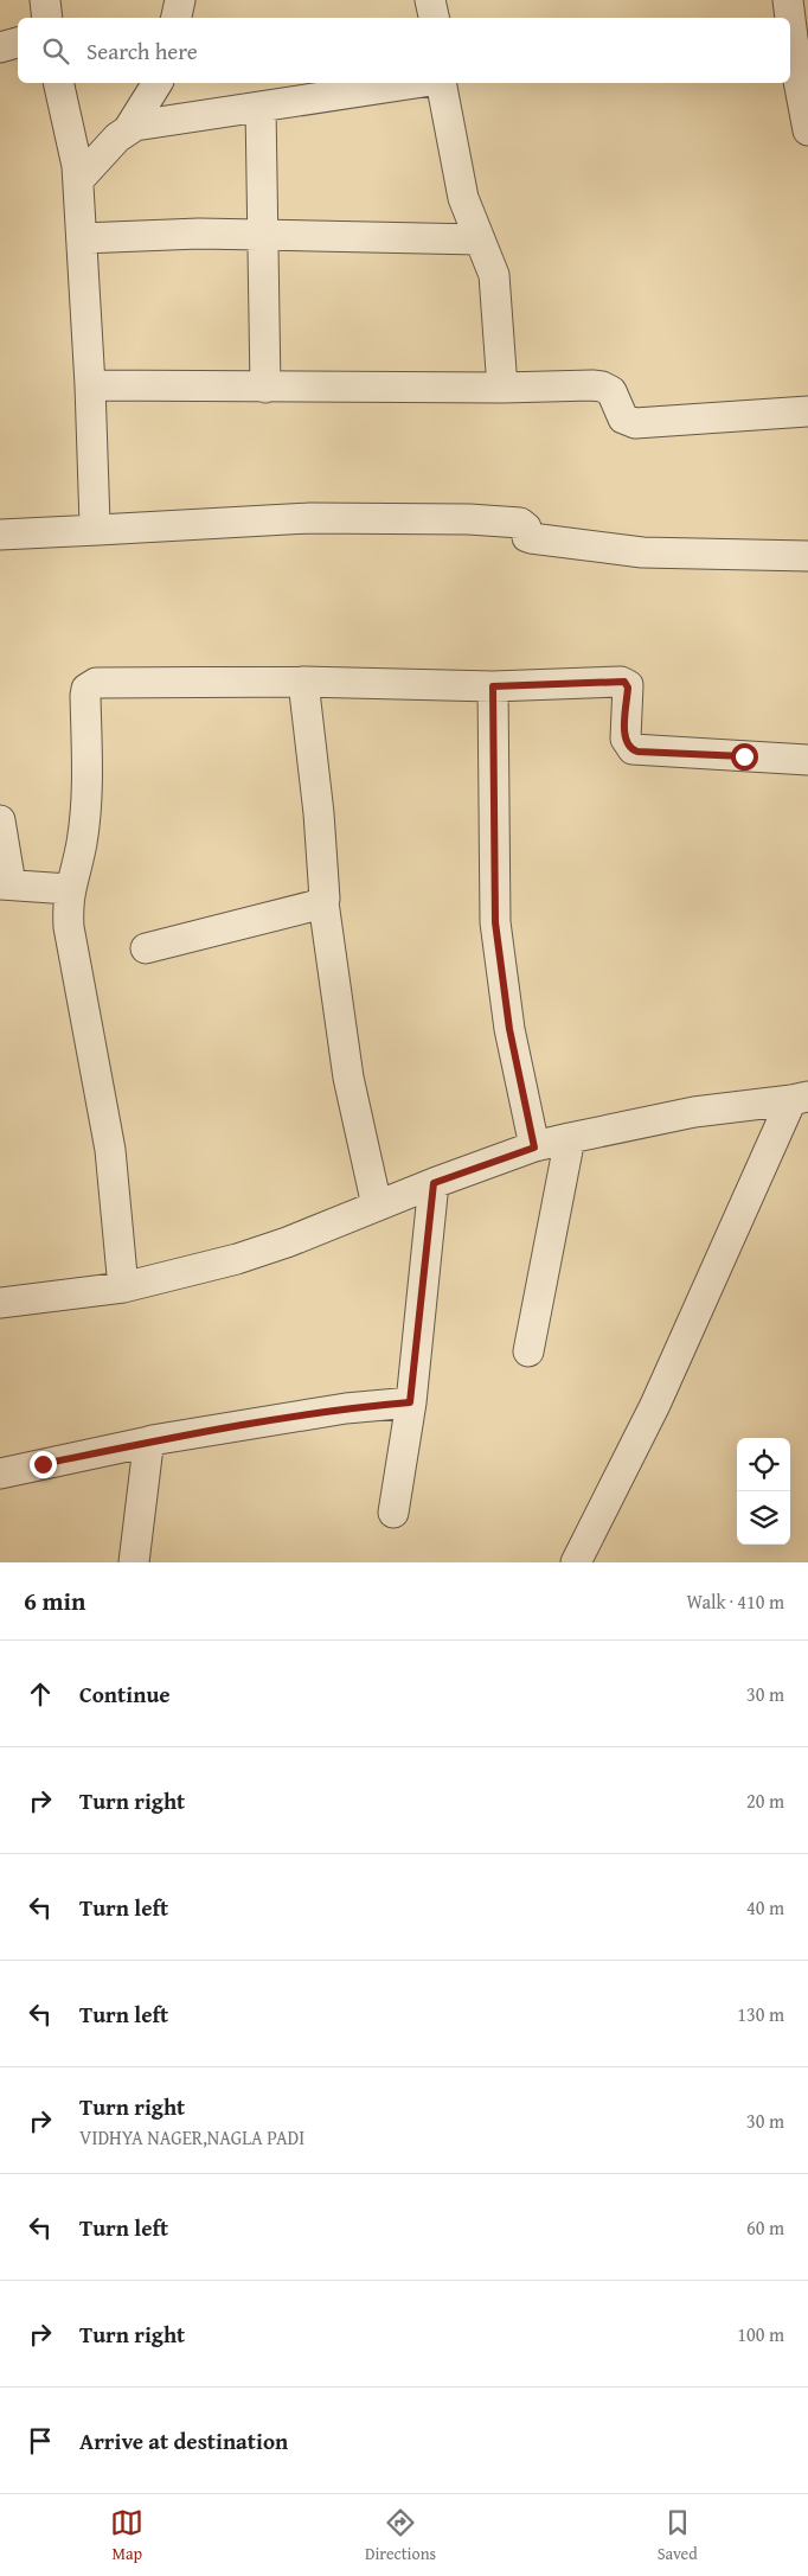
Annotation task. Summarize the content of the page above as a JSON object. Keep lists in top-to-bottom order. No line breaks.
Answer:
{"page":{"search":"Search here","heading":["6 min","Walk · 410 m"],"list":[["Continue","30 m"],["Turn right","20 m"],["Turn left","40 m"],["Turn left","130 m"],["Turn right","VIDHYA NAGER,NAGLA PADI","30 m"],["Turn left","60 m"],["Turn right","100 m"],"Arrive at destination"],"nav":["Map","Directions","Saved"]}}
